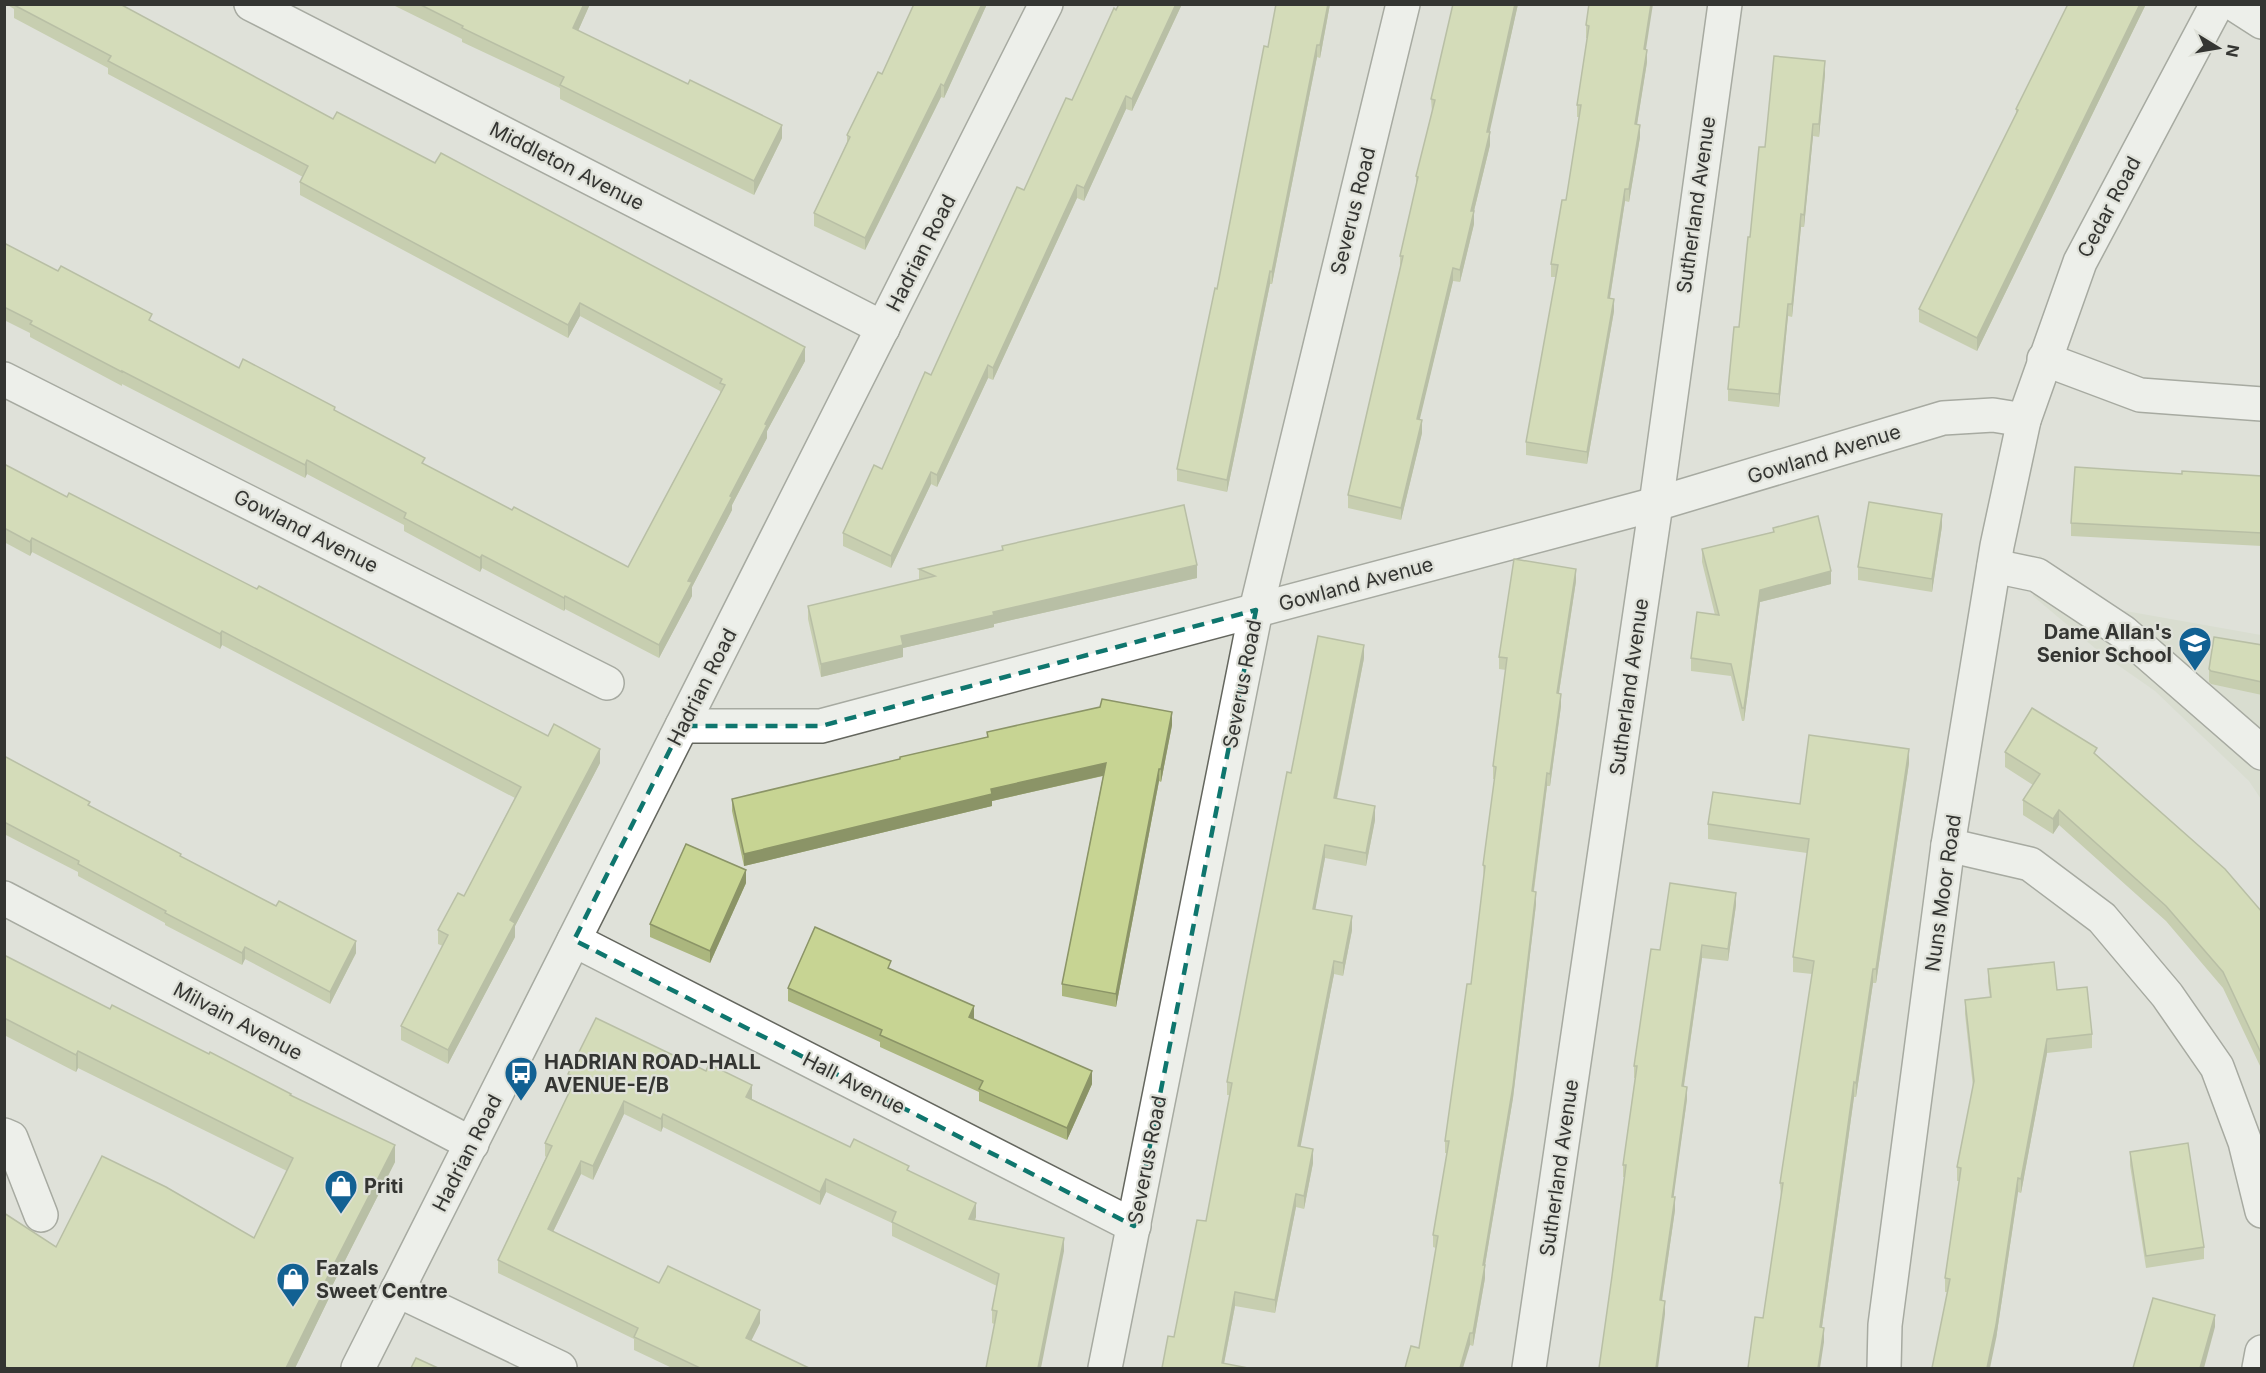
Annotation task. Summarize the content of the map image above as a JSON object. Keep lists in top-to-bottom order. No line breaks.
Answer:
{"streets":{"street":["Middleton Avenue","Sutherland Avenue","Cedar Road","Severus Road","Hadrian Road","Gowland Avenue","Nuns Moor Road","Milvain Avenue","Hall Avenue"]},"crossings":[["Middleton Avenue","Hadrian Road"],["Sutherland Avenue","Gowland Avenue"],["Cedar Road","Gowland Avenue"],["Cedar Road","Nuns Moor Road"],["Severus Road","Gowland Avenue"],["Severus Road","Hall Avenue"],["Hadrian Road","Gowland Avenue"],["Hadrian Road","Milvain Avenue"],["Hadrian Road","Hall Avenue"],["Gowland Avenue","Nuns Moor Road"]],"places":{"school or university":["Dame Allan's Senior School"],"bus stop":["HADRIAN ROAD-HALL AVENUE-E/B"],"shop":["Priti","Fazals Sweet Centre"]},"north":"right"}
